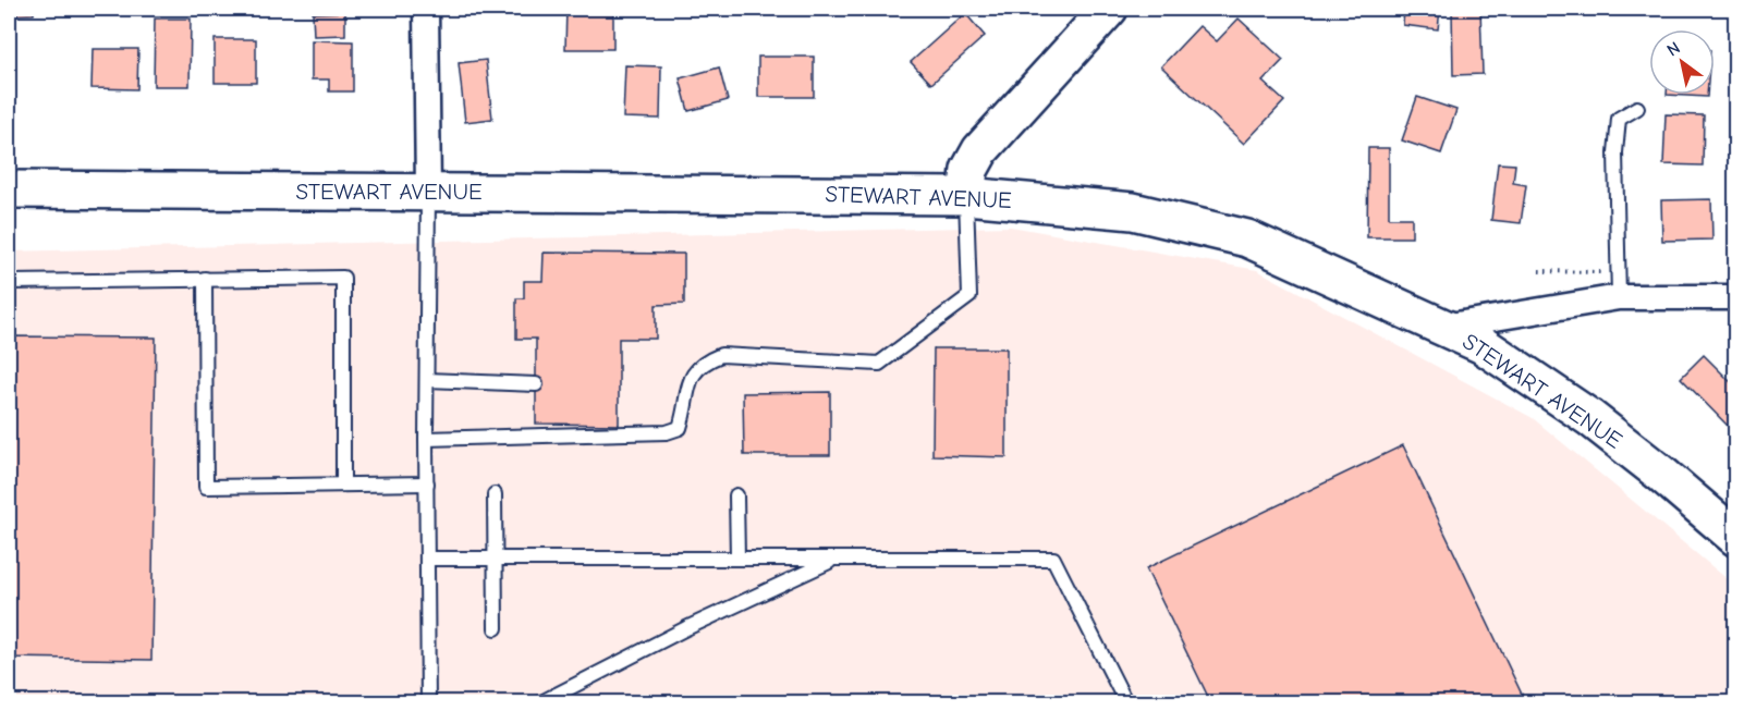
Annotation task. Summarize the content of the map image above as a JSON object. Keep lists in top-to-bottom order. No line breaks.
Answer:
{"streets":{"main road":["STEWART AVENUE"]},"north":"top left"}
